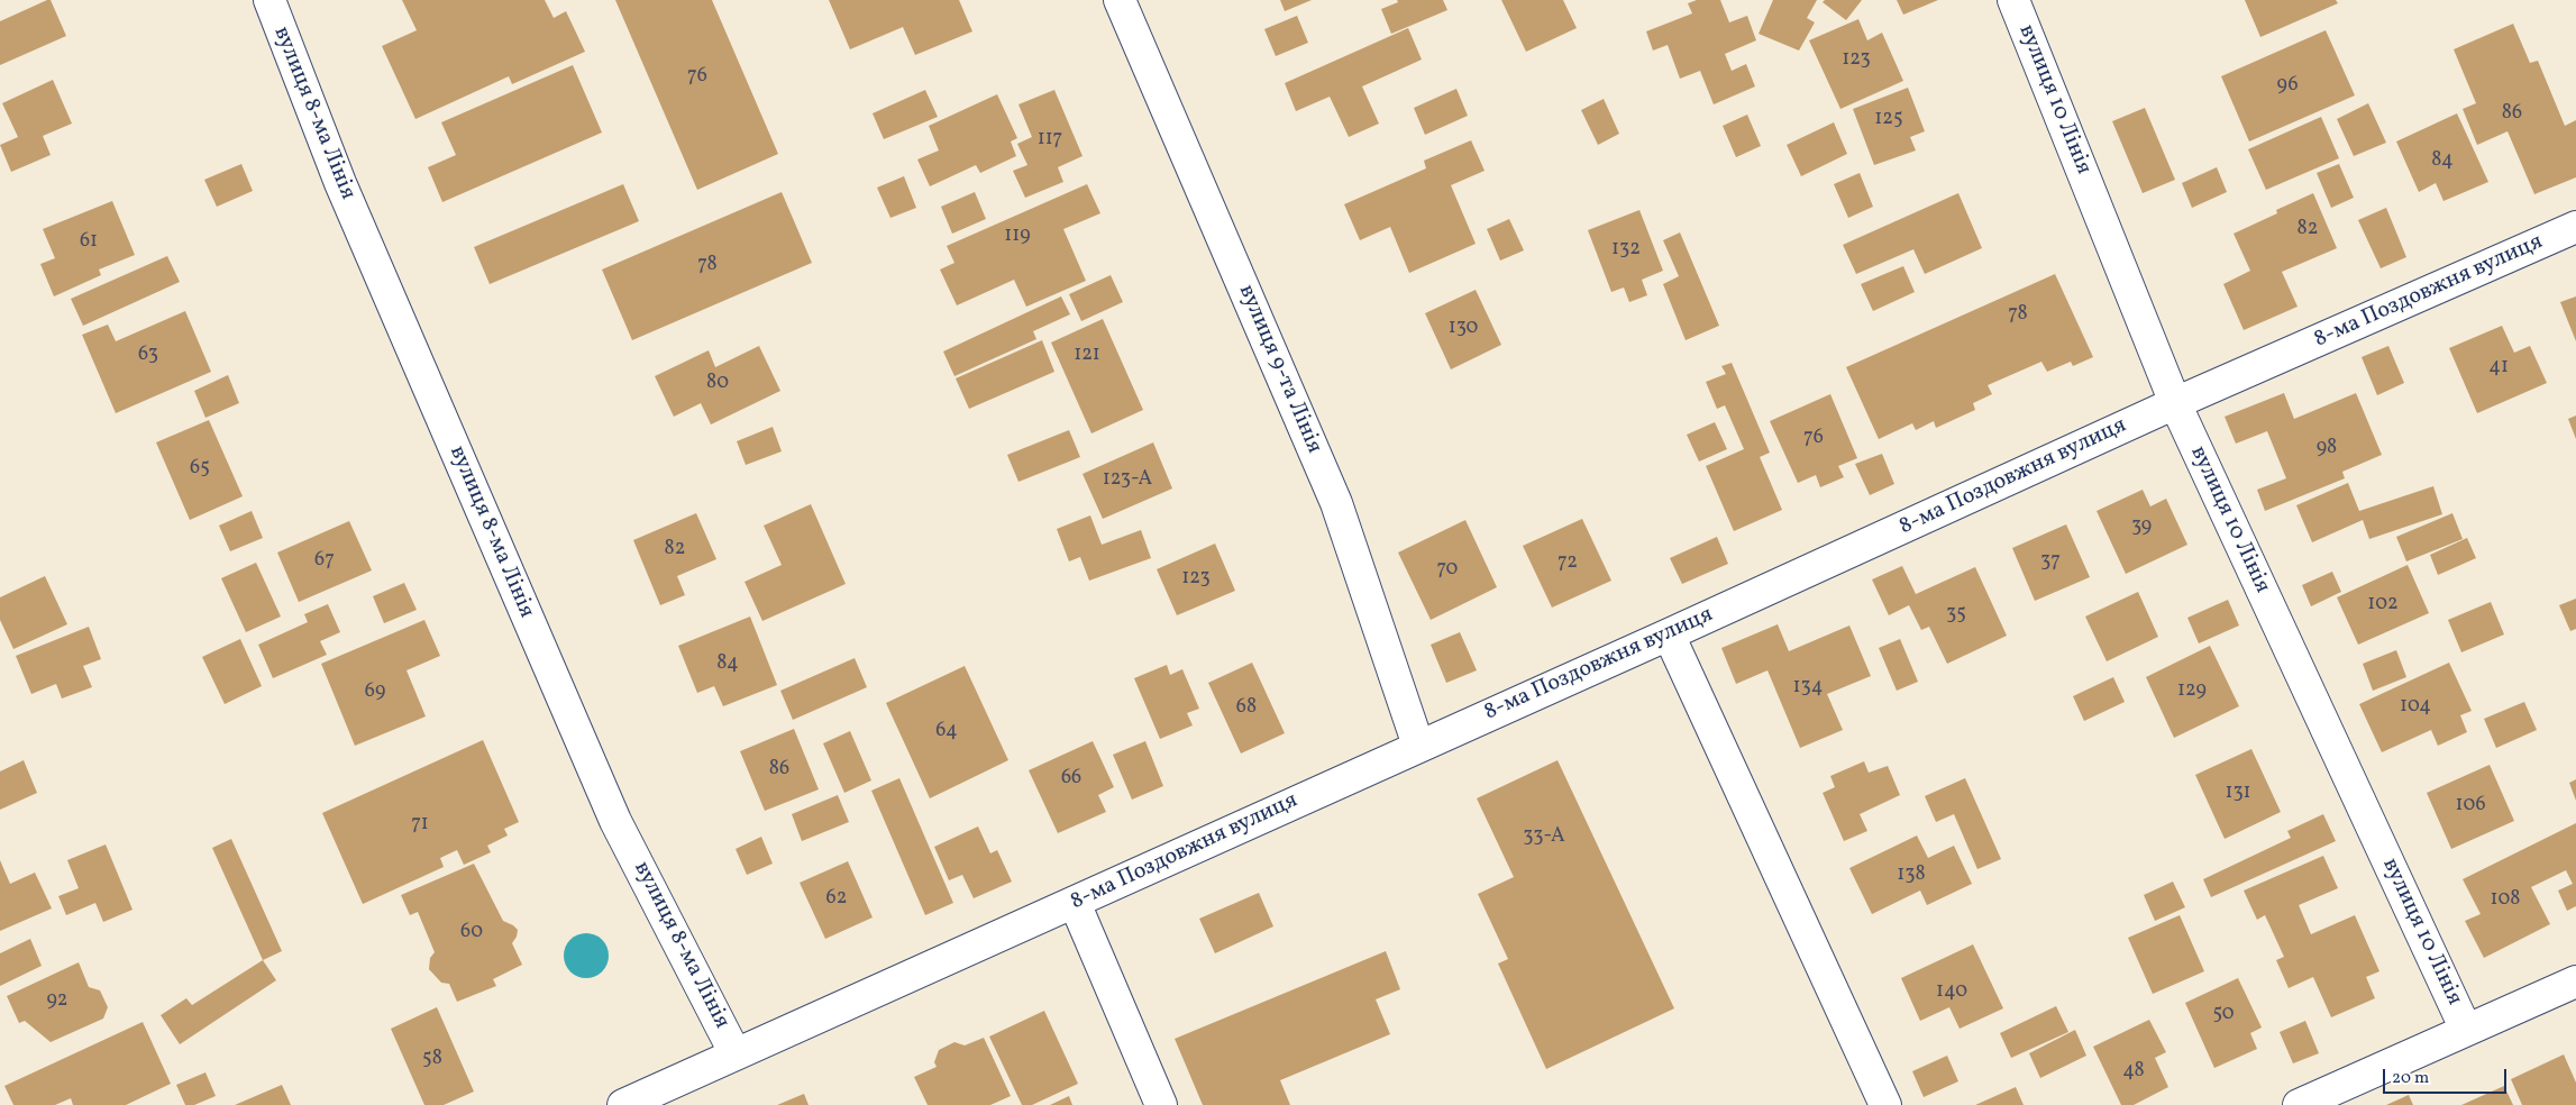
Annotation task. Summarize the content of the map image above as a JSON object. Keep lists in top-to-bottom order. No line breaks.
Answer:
{"streets":{"street":["вулиця 10 Лінія","вулиця 8-ма Лінія","8-ма Поздовжня вулиця","вулиця 9-та Лінія"]},"crossings":[["вулиця 10 Лінія","8-ма Поздовжня вулиця"],["вулиця 8-ма Лінія","8-ма Поздовжня вулиця"],["8-ма Поздовжня вулиця","вулиця 9-та Лінія"]],"house_numbers":["123","76","96","86","125","117","84","82","119","61","132","78","78","130","63","121","41","80","76","98","65","123-А","39","82","67","37","72","70","123","102","35","84","134","129","69","104","68","64","86","66","131","106","71","33-А","138","62","108","60","140","92","50","58","48"],"scale_bar":"20 m"}
